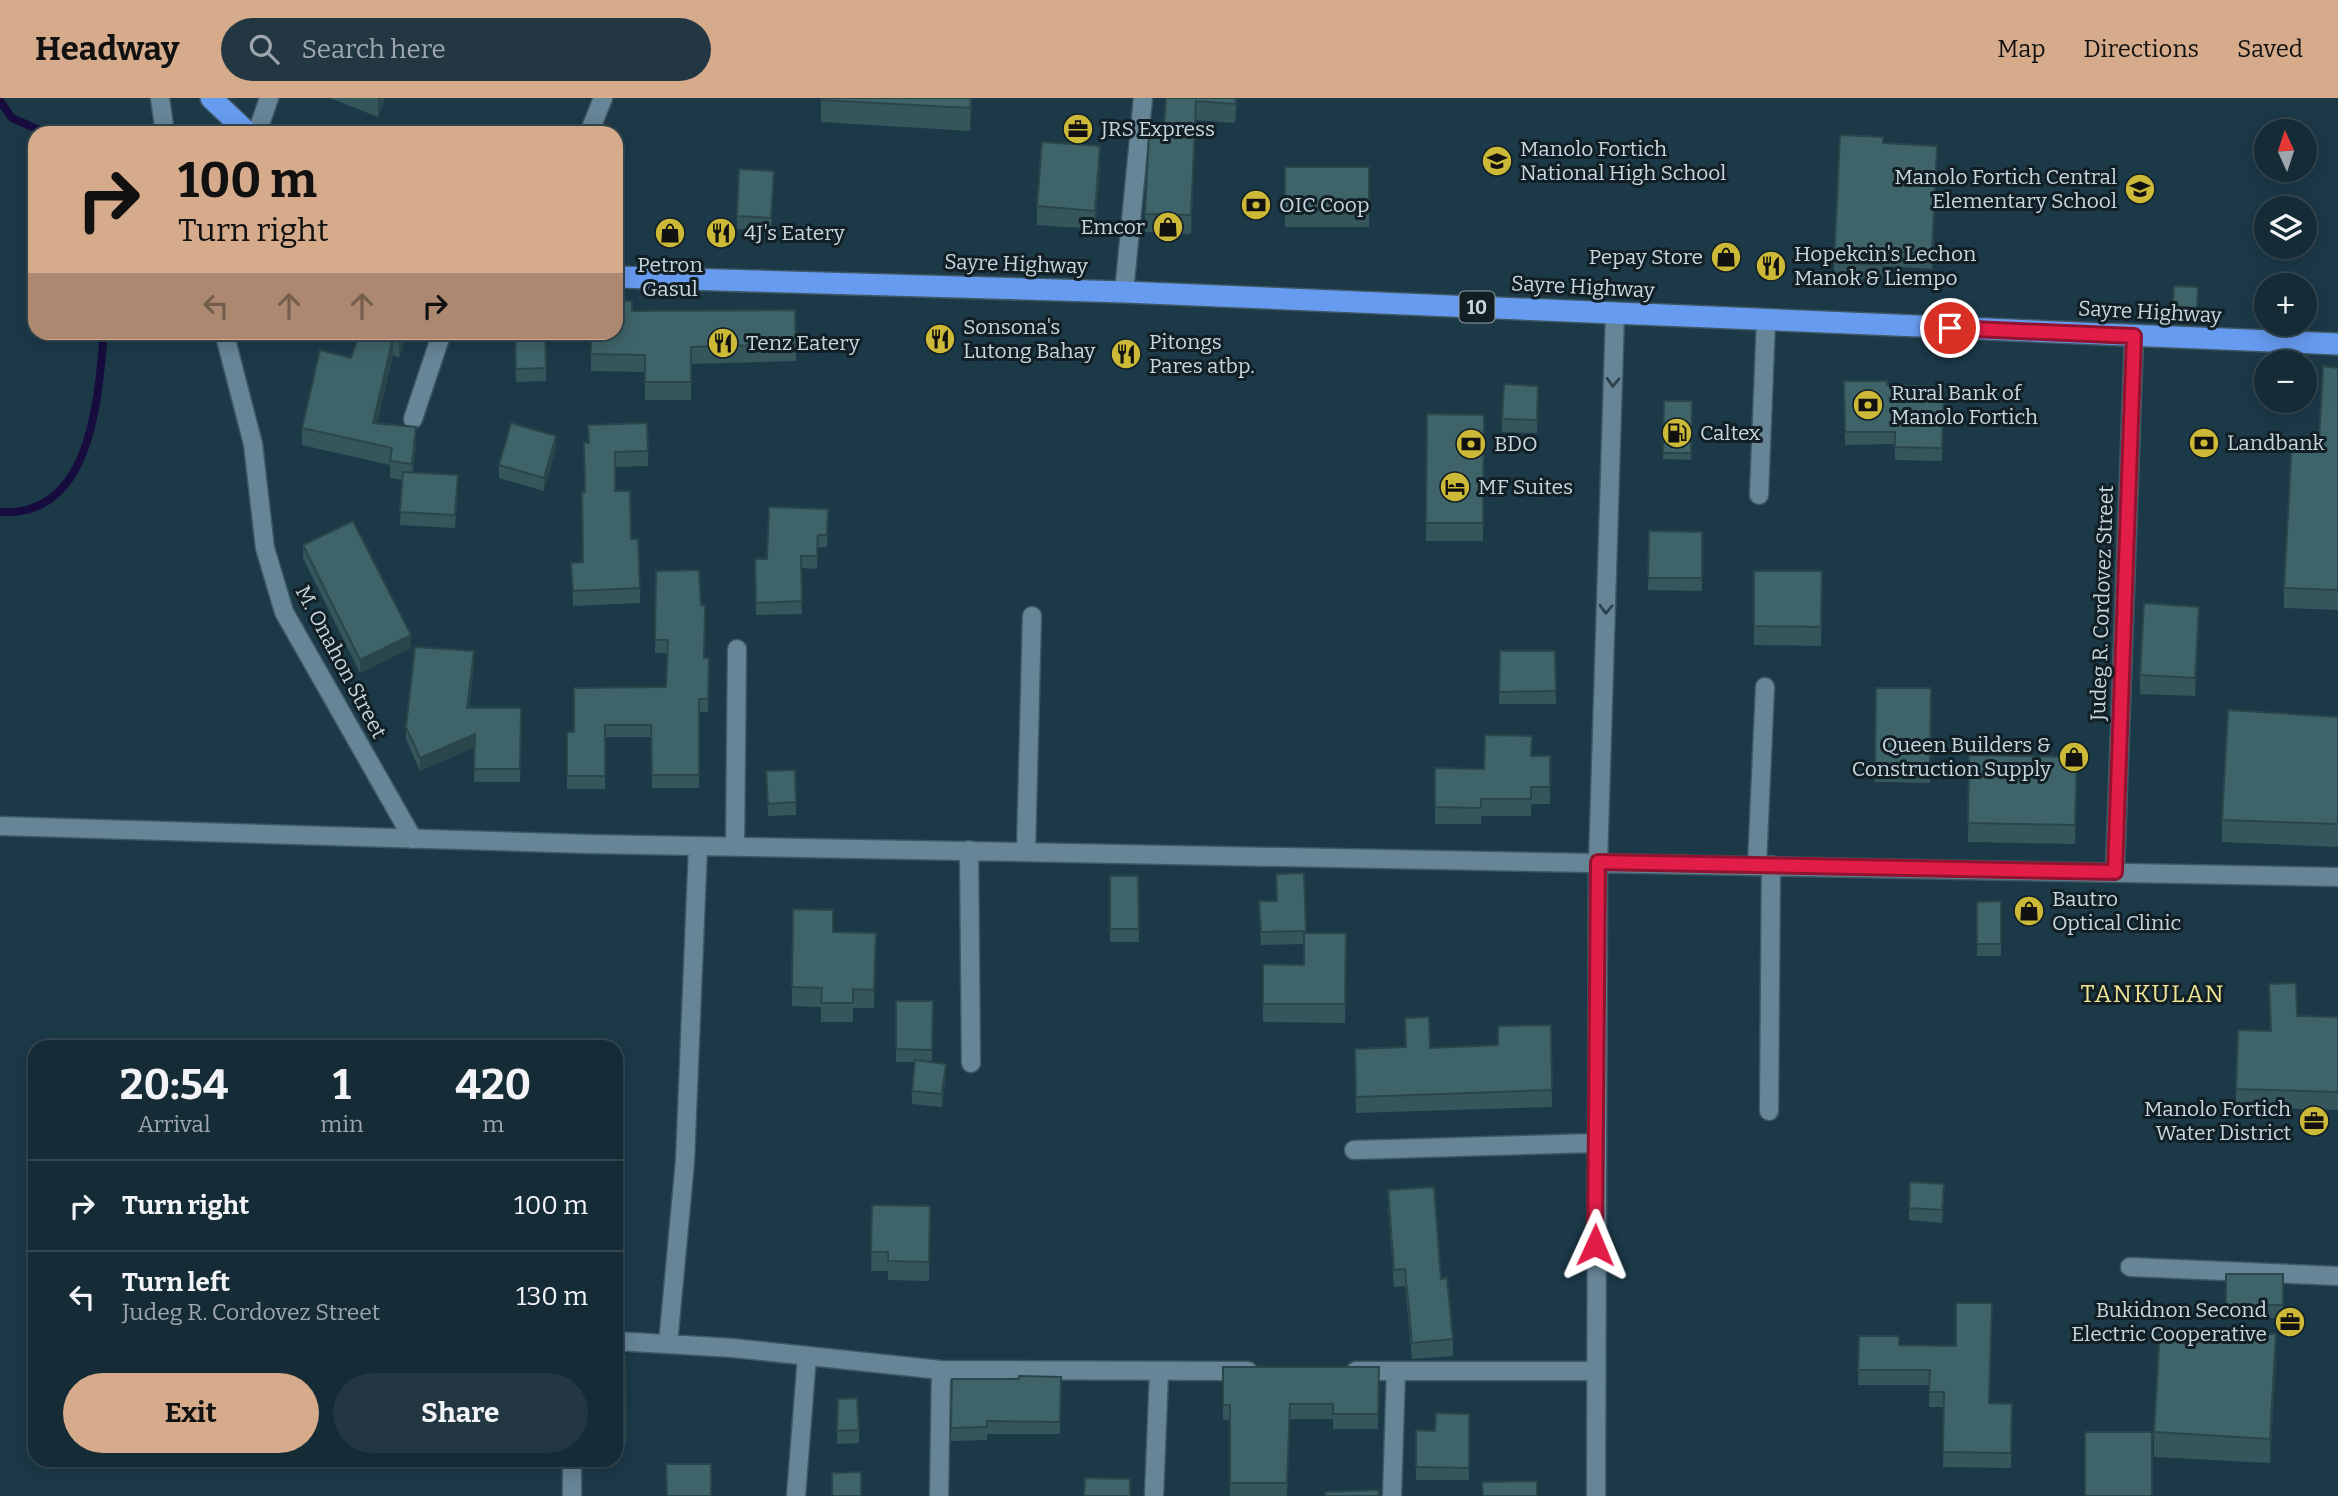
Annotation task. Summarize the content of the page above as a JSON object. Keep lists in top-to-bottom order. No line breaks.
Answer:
{"streets":{"highway":["Sayre Highway","10"],"street":["Judeg R. Cordovez Street","M. Onahon Street"]},"crossings":[["Sayre Highway","Judeg R. Cordovez Street"]],"districts":["TANKULAN"],"places":{"office":["JRS Express","Manolo Fortich Water District","Bukidnon Second Electric Cooperative"],"school or university":["Manolo Fortich National High School","Manolo Fortich Central Elementary School"],"bank":["OIC Coop","Rural Bank of Manolo Fortich","Landbank","BDO"],"shop":["Emcor","Petron Gasul","Pepay Store","Queen Builders & Construction Supply","Bautro Optical Clinic"],"restaurant":["4J's Eatery","Hopekcin's Lechon Manok & Liempo","Sonsona's Lutong Bahay","Tenz Eatery","Pitongs Pares atbp."],"fuel station":["Caltex"],"hotel":["MF Suites"]},"north":"top","page":{"header":"Headway","search":"Search here","nav":["Map","Directions","Saved"],"map_buttons":["+","−"],"turn":["100 m","Turn right"],"eta":["20:54","Arrival","1","min","420","m"],"list":[{"name":"Turn right","value":"100 m"},{"name":"Turn left","note":"Judeg R. Cordovez Street","value":"130 m"}],"buttons":["Exit","Share"]}}
